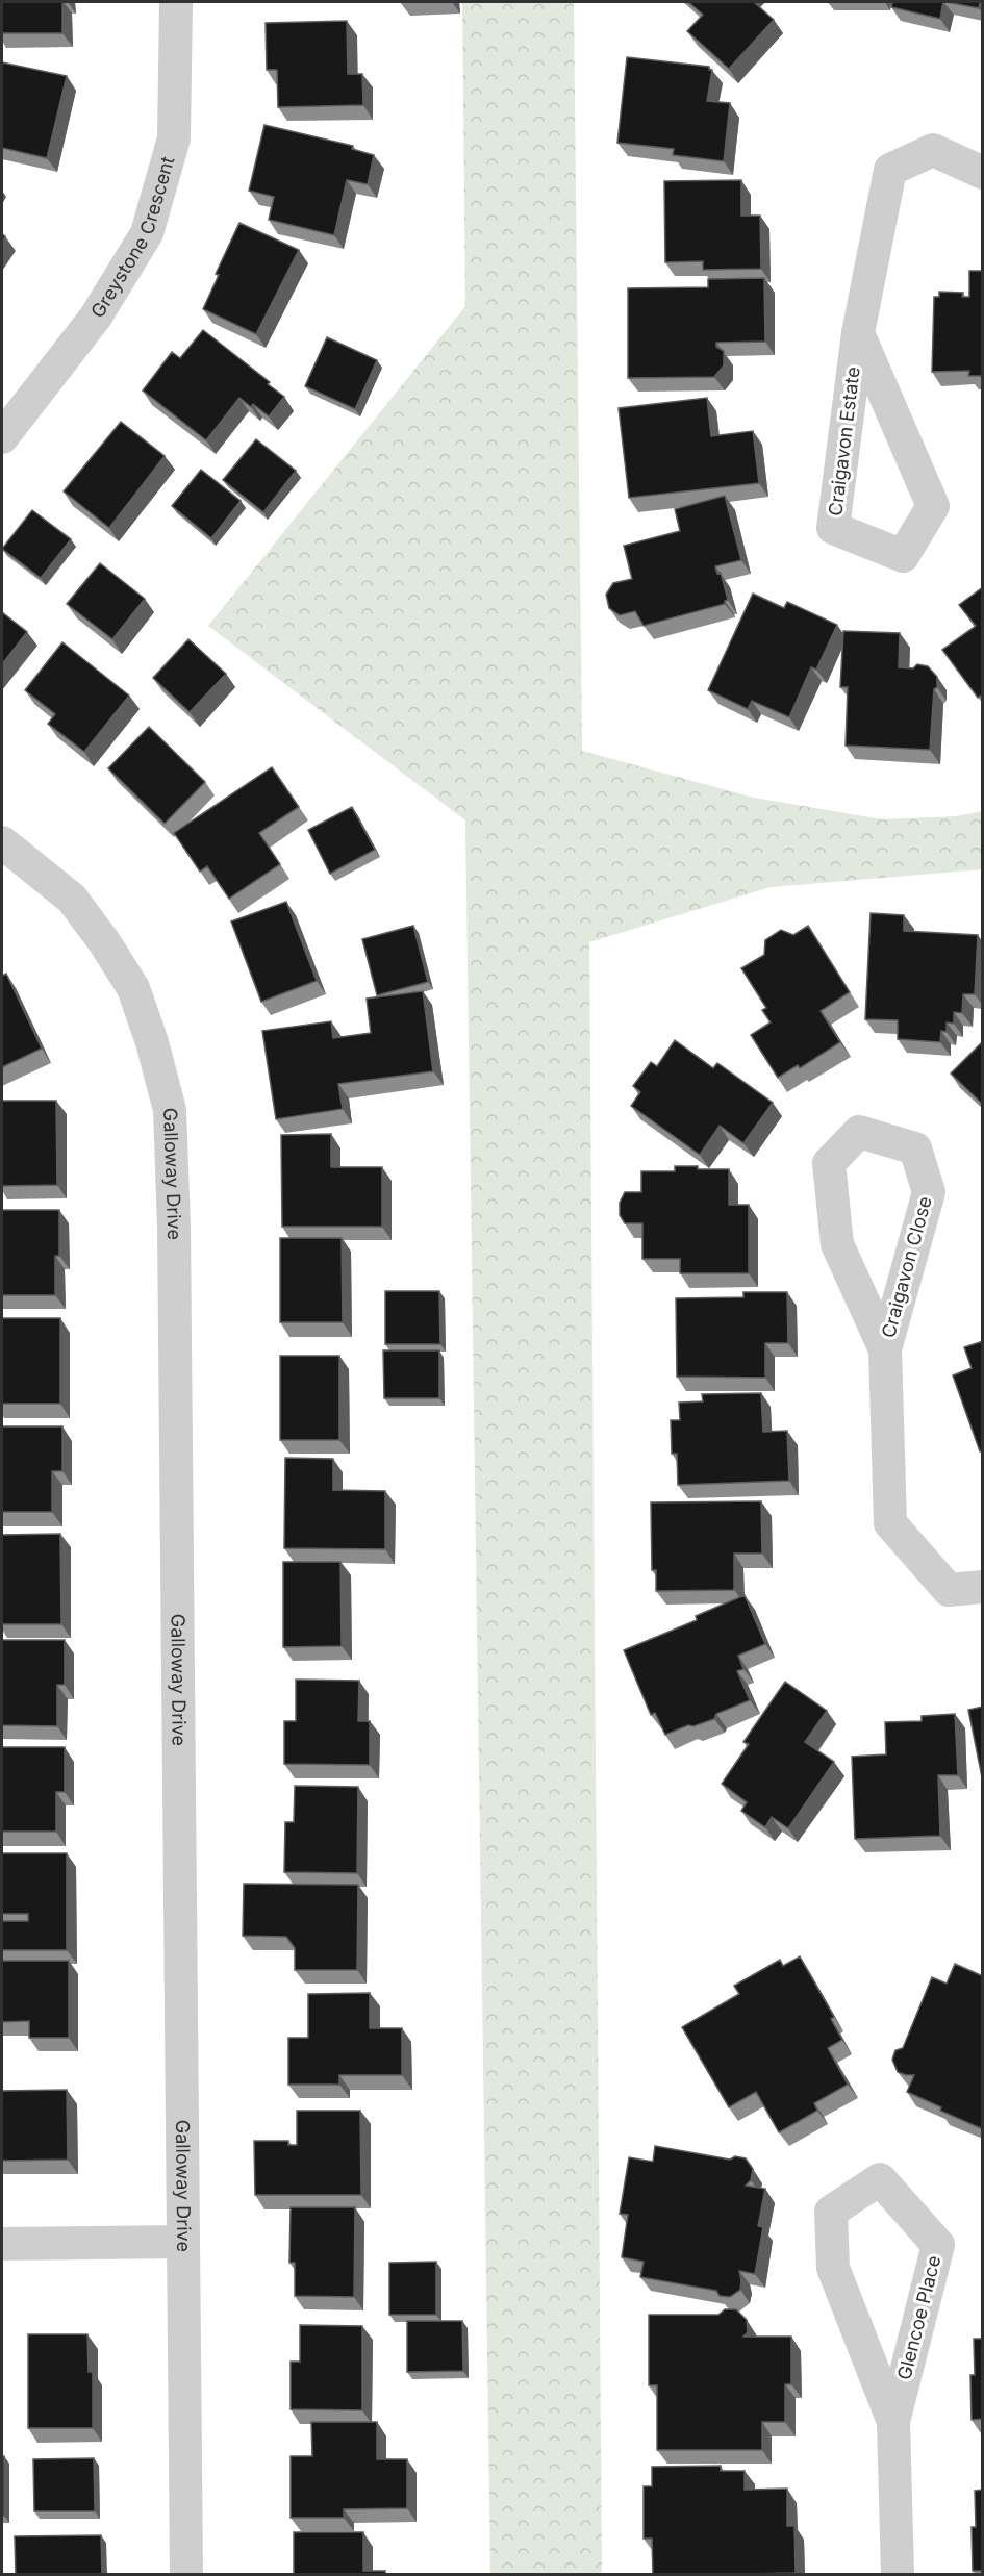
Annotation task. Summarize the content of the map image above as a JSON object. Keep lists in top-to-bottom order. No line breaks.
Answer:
{"streets":{"street":["Greystone Crescent","Craigavon Estate","Galloway Drive","Craigavon Close","Glencoe Place"]}}
